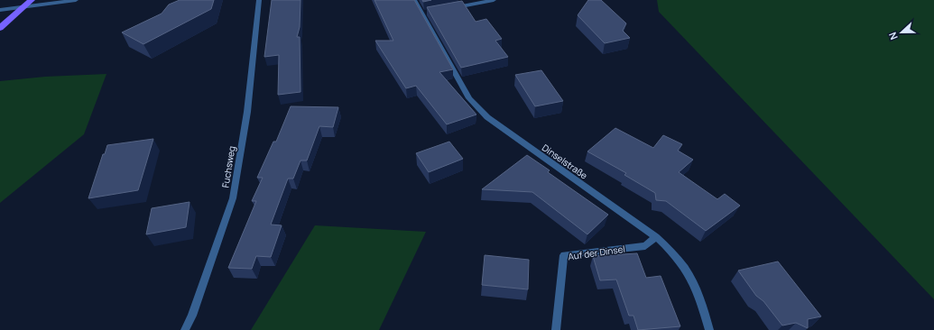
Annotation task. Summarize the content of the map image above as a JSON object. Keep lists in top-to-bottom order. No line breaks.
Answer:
{"streets":{"street":["Dinselstraße","Fuchsweg","Auf der Dinsel"]},"crossings":[["Dinselstraße","Auf der Dinsel"]],"north":"left"}
